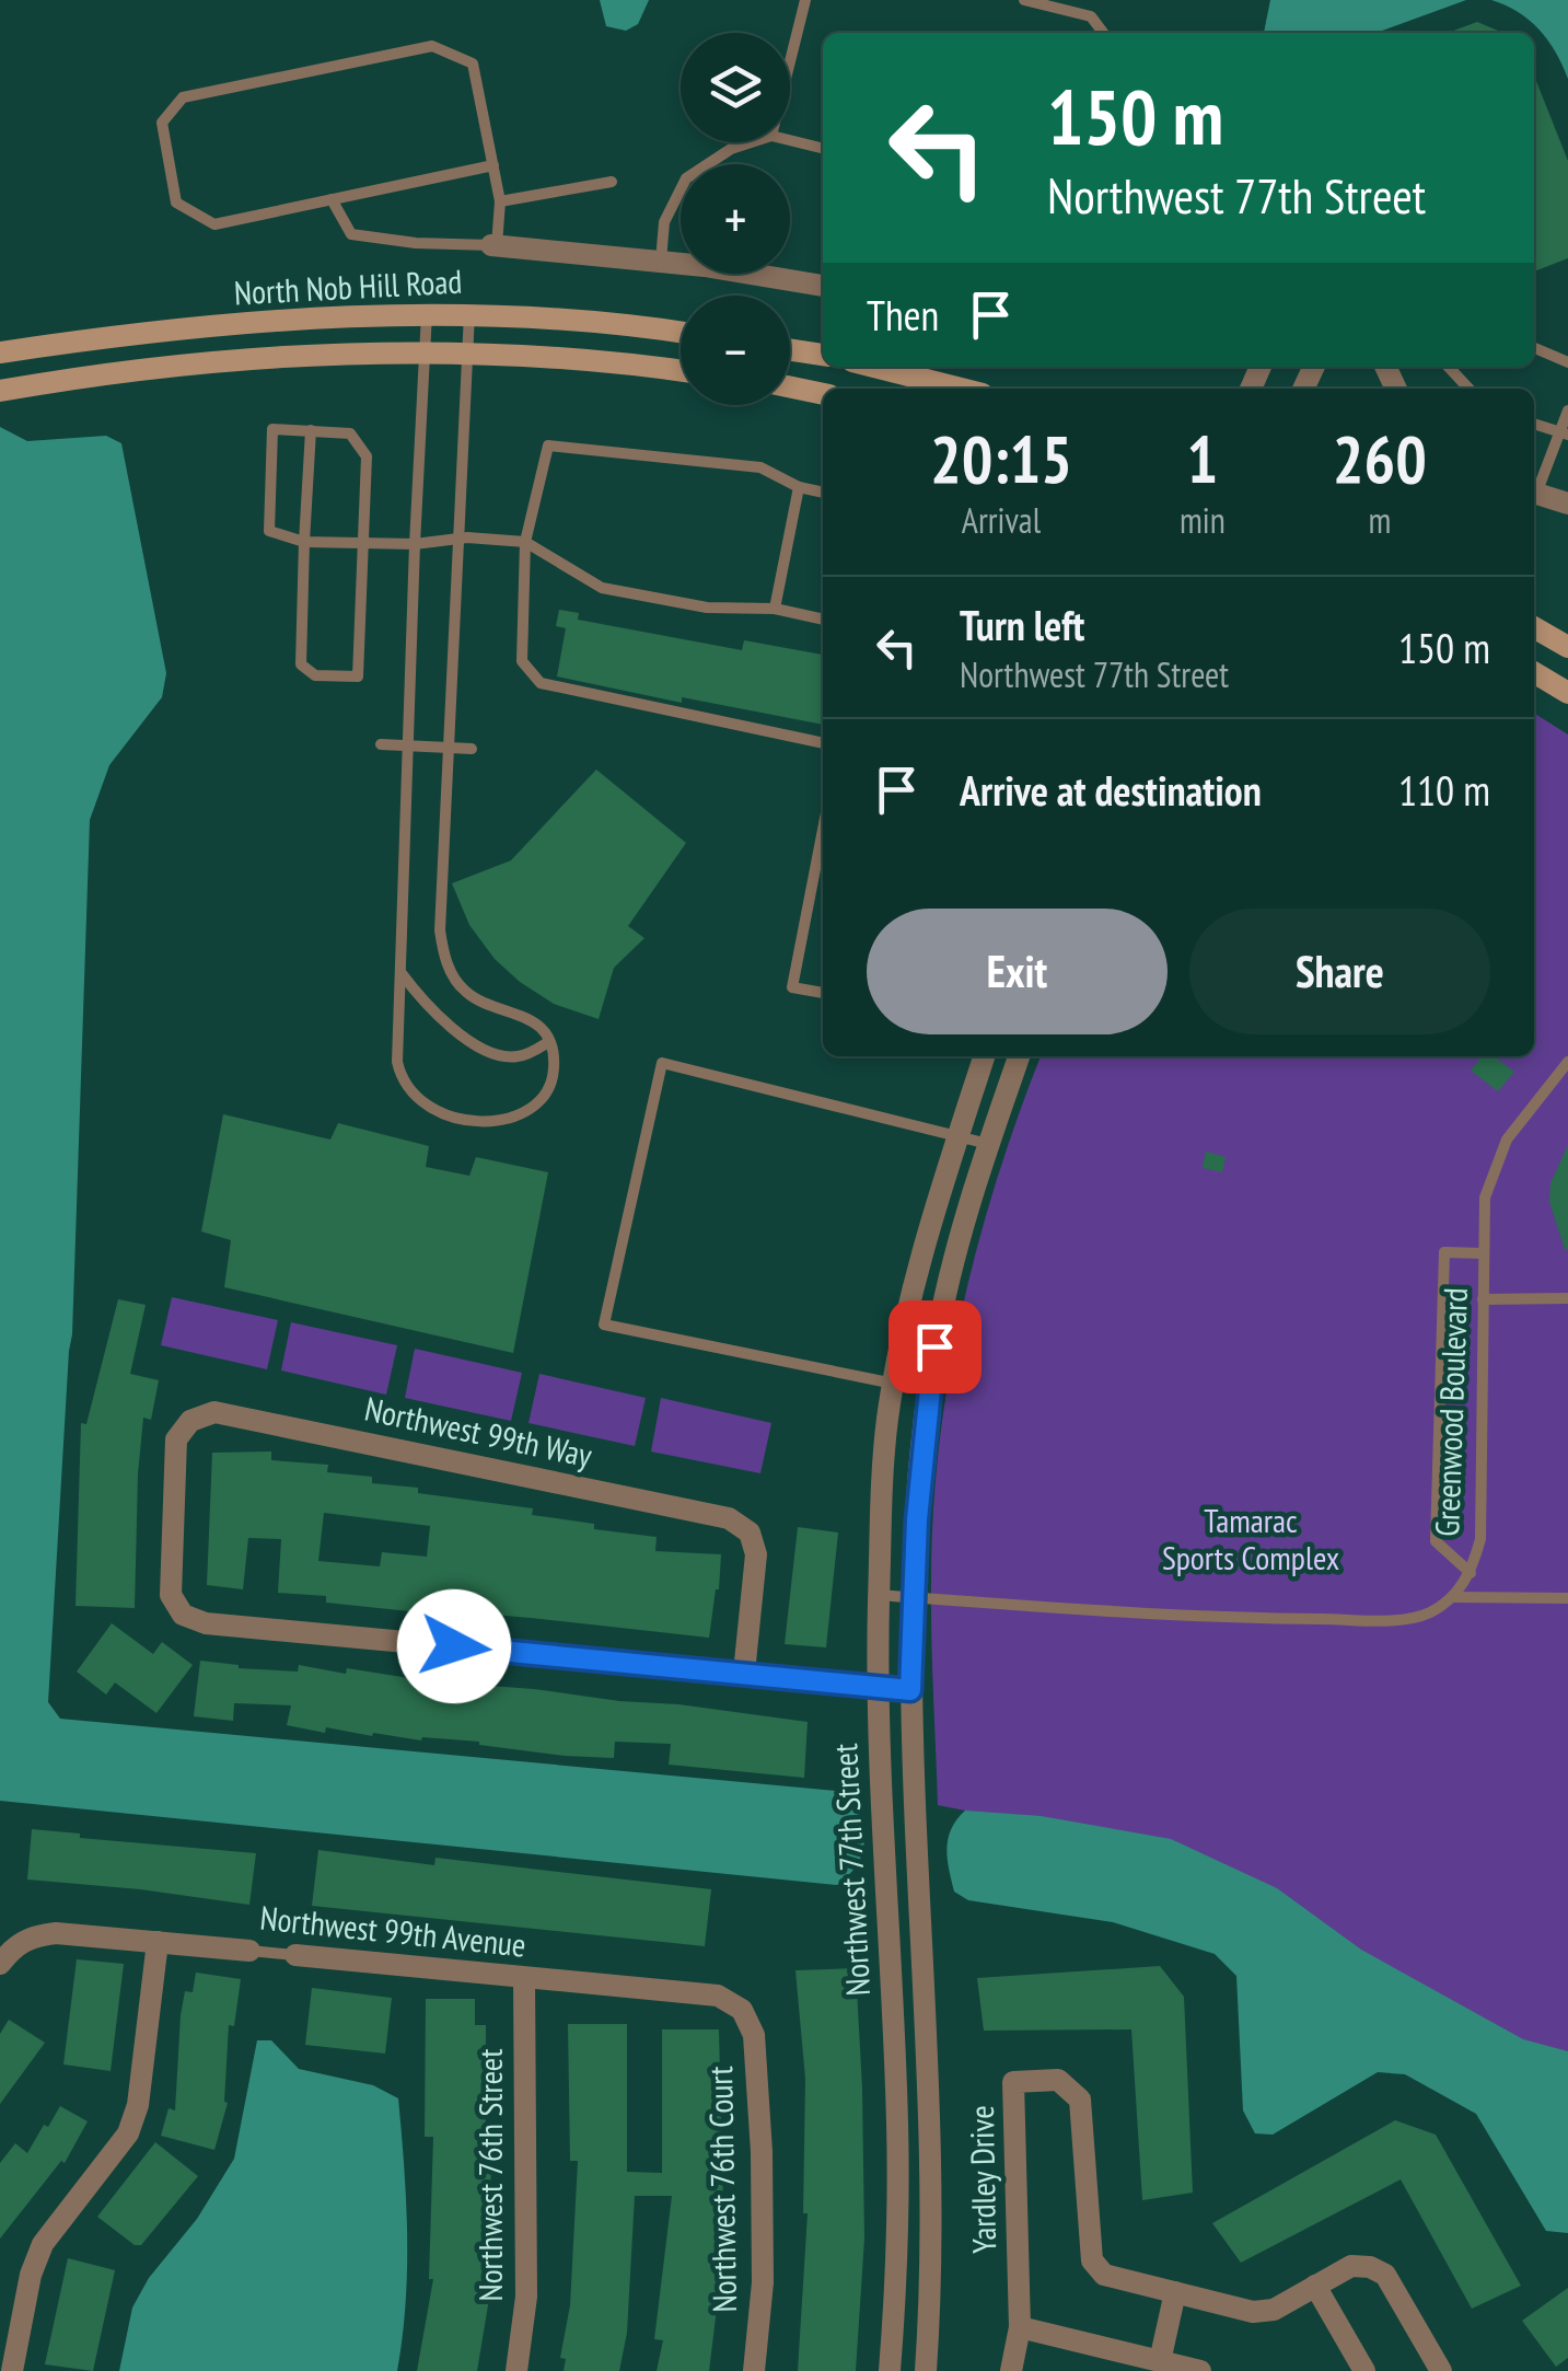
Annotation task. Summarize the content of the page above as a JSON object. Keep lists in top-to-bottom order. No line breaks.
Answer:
{"streets":{"main road":["North Nob Hill Road"],"street":["Northwest 99th Way","Northwest 77th Street","Northwest 99th Avenue","Northwest 76th Street","Yardley Drive","Northwest 76th Court"],"lane":["Greenwood Boulevard"]},"crossings":[["Northwest 99th Avenue","Northwest 76th Street"],["Northwest 99th Avenue","Northwest 76th Court"]],"parks":["Tamarac Sports Complex"],"page":{"map_buttons":["+","−"],"turn":["150 m","Northwest 77th Street"],"then":"Then","eta":["20:15","Arrival","1","min","260","m"],"list":[{"name":"Turn left","note":"Northwest 77th Street","value":"150 m"},{"name":"Arrive at destination","value":"110 m"}],"buttons":["Exit","Share"]}}
